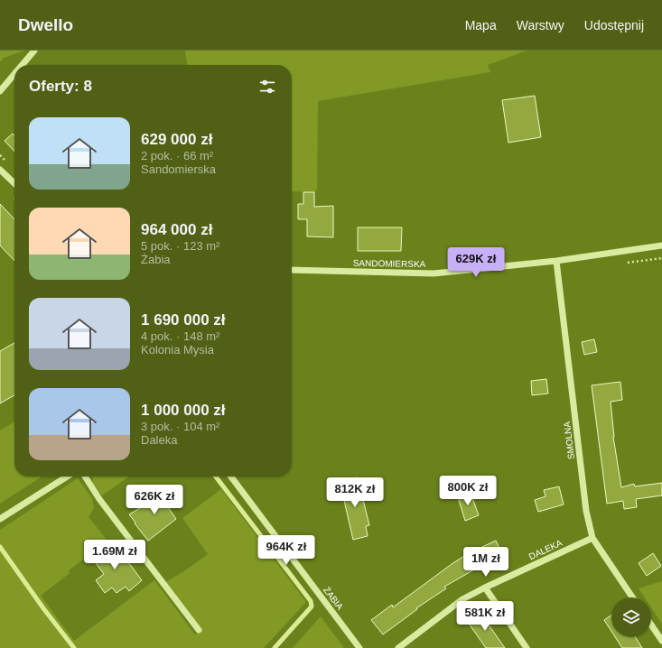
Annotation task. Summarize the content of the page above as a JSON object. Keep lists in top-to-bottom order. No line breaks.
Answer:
{"streets":{"street":["SANDOMIERSKA","SMOLNA","DALEKA","ŻABIA"]},"crossings":[["SANDOMIERSKA","SMOLNA"],["SMOLNA","DALEKA"]],"page":{"header":"Dwello","nav":["Mapa","Warstwy","Udostępnij"],"heading":"Oferty: 8","list":[{"name":"629 000 zł","note":"2 pok. · 66 m² · Sandomierska"},{"name":"964 000 zł","note":"5 pok. · 123 m² · Żabia"},{"name":"1 690 000 zł","note":"4 pok. · 148 m² · Kolonia Mysia"},{"name":"1 000 000 zł","note":"3 pok. · 104 m² · Daleka"}],"price":["629K zł","800K zł","812K zł","626K zł","964K zł","1.69M zł","1M zł","581K zł"]}}
